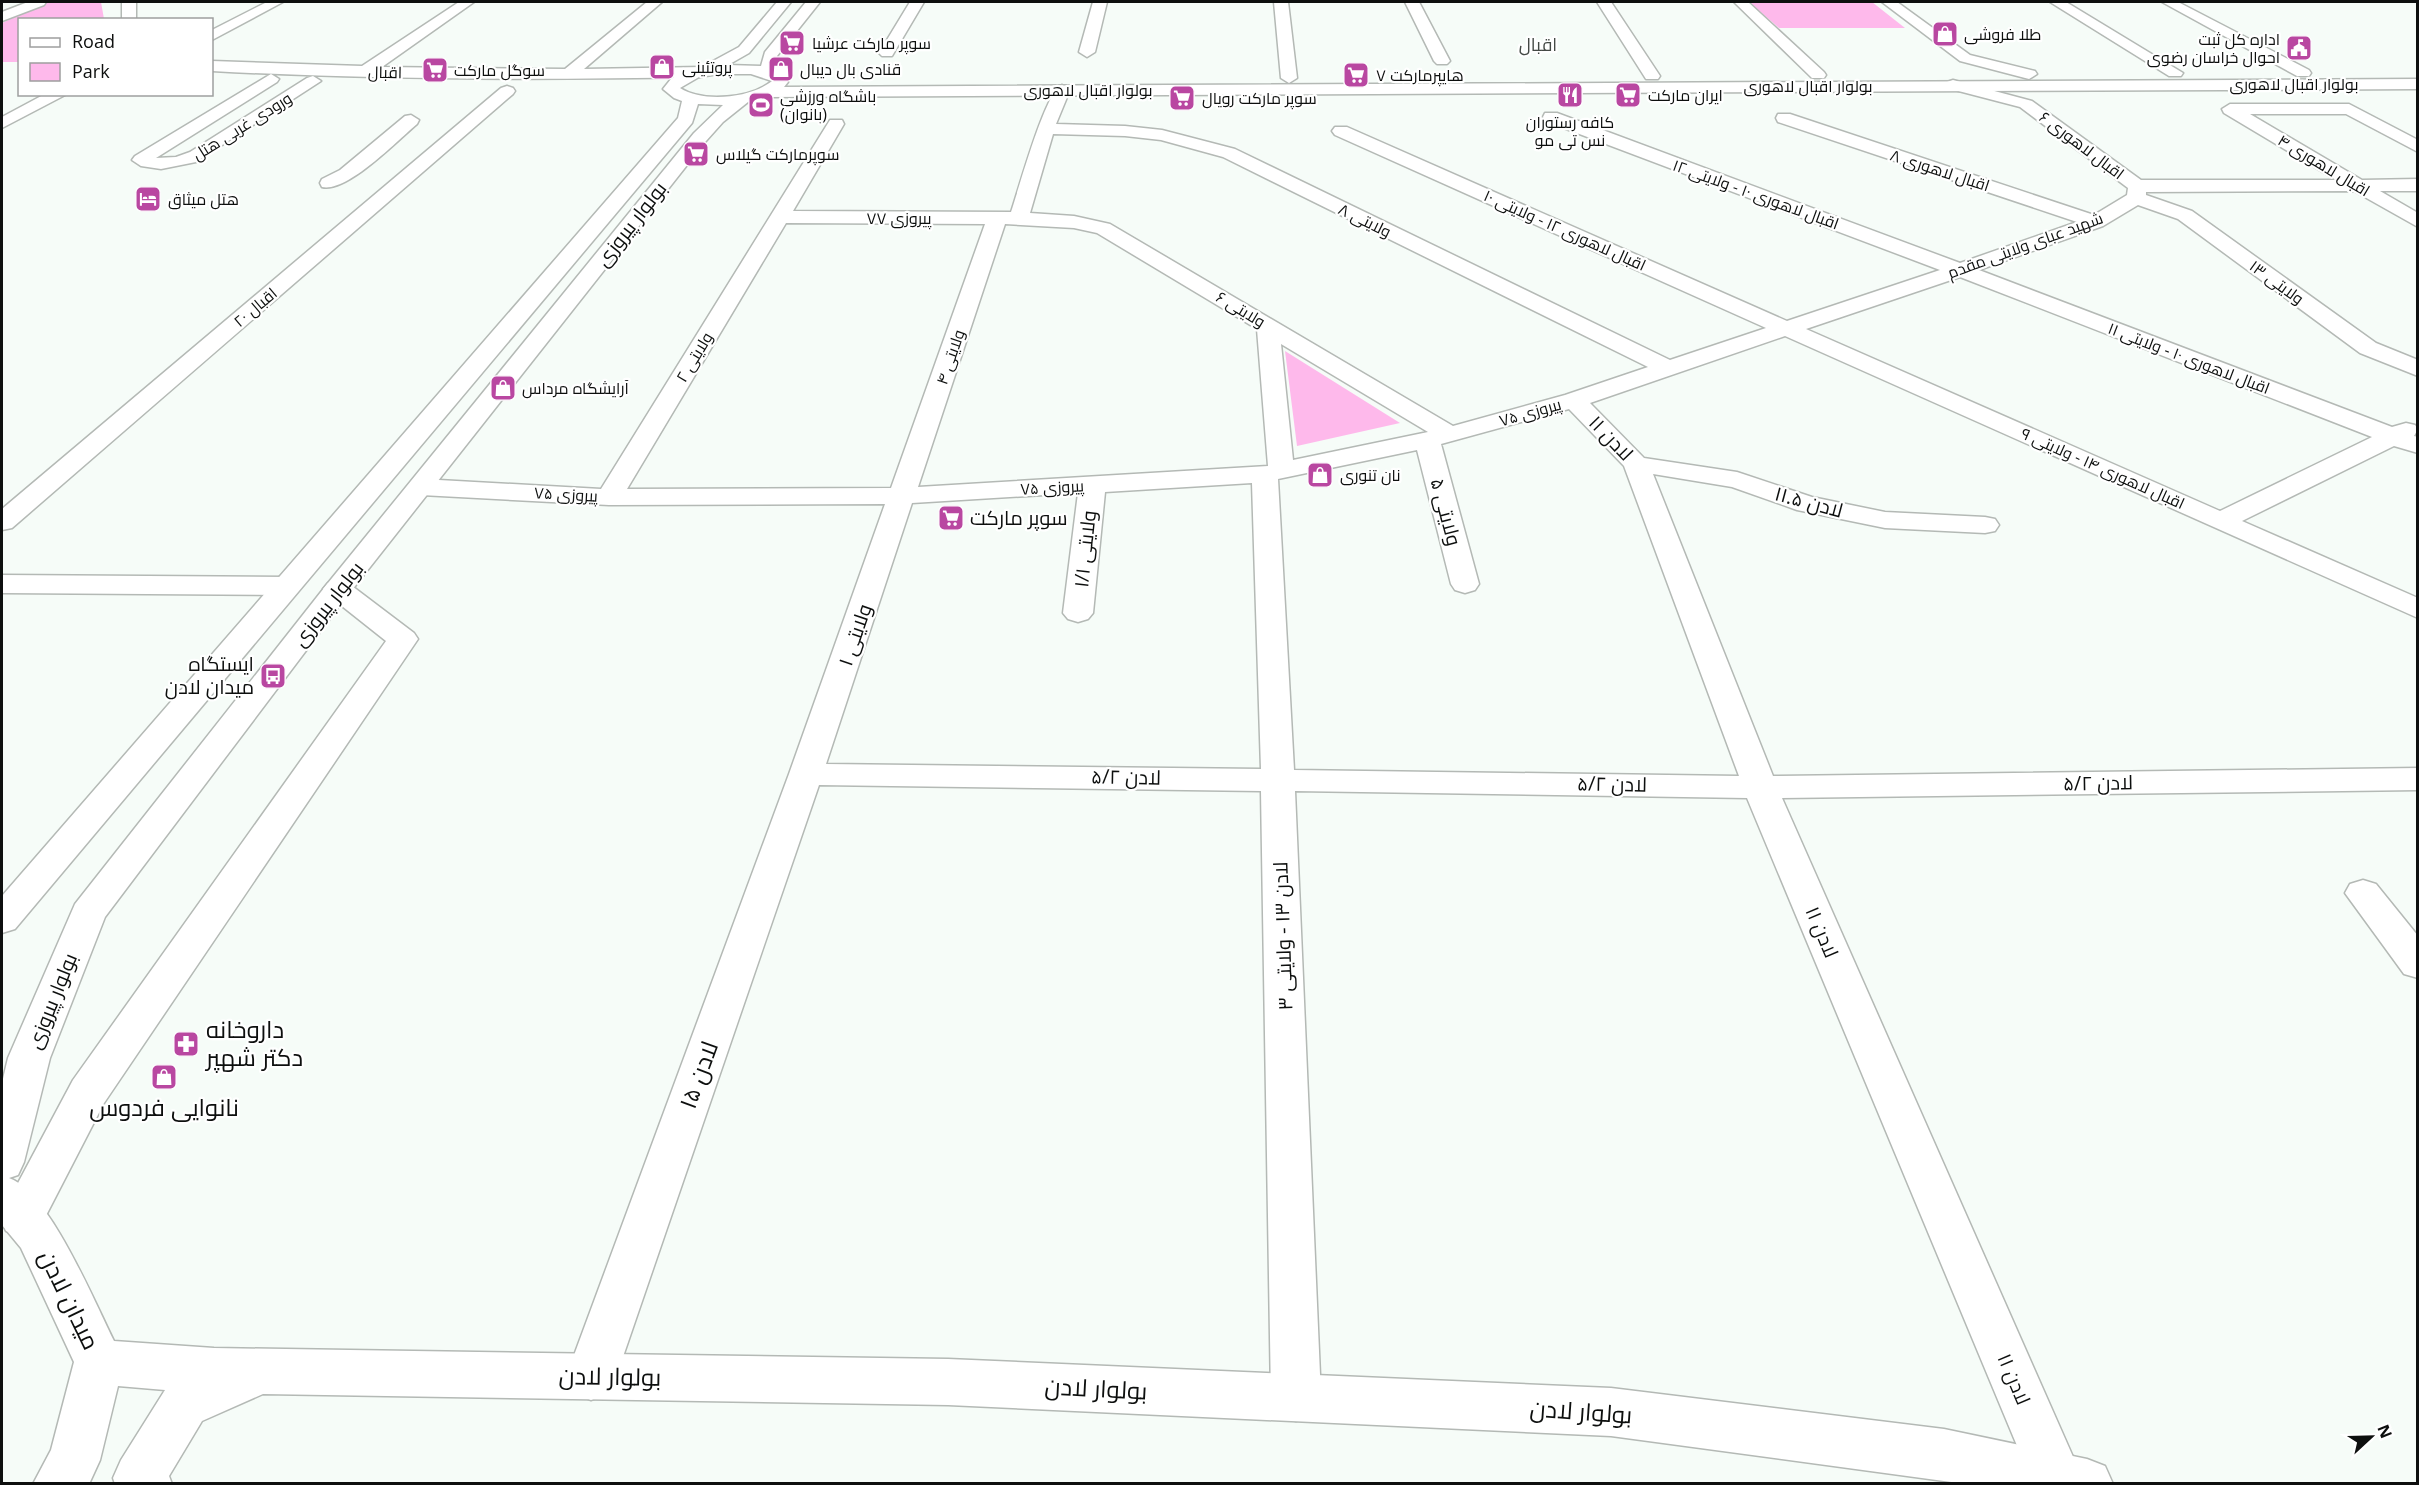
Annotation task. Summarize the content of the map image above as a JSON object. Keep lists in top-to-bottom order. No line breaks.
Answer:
{"streets":{"street":["اقبال","بولوار اقبال لاهوری","ورودی غربی هتل","اقبال لاهوری ۶","اقبال لاهوری ۴","اقبال لاهوری ۸","اقبال لاهوری ۱۰ - ولایتی ۱۲","پیروزی ۷۷","ولایتی ۸","بولوار پیروزی","اقبال لاهوری ۱۲ - ولایتی ۱۰","شهید عبای ولایتی مقدم","ولایتی ۱۳","اقبال ۲۰","ولایتی ۶","ولایتی ۲","ولایتی ۴","اقبال لاهوری ۱۰ - ولایتی ۱۱","پیروزی ۷۵","لادن ۱۱","اقبال لاهوری ۱۴ - ولایتی ۹","لادن ۱۱.۵","ولایتی ۵","ولایتی ۱/۱","ولایتی ۱","لادن ۵/۲","لادن ۱۳ - ولایتی ۳","لادن ۱۵","میدان لادن","بولوار لادن"]},"crossings":[["اقبال","بولوار اقبال لاهوری"],["اقبال","ورودی غربی هتل"],["اقبال","بولوار پیروزی"],["بولوار اقبال لاهوری","بولوار پیروزی"],["بولوار اقبال لاهوری","ولایتی ۴"],["اقبال لاهوری ۶","شهید عبای ولایتی مقدم"],["اقبال لاهوری ۶","ولایتی ۱۳"],["اقبال لاهوری ۸","شهید عبای ولایتی مقدم"],["اقبال لاهوری ۱۰ - ولایتی ۱۲","شهید عبای ولایتی مقدم"],["اقبال لاهوری ۱۰ - ولایتی ۱۲","اقبال لاهوری ۱۰ - ولایتی ۱۱"],["پیروزی ۷۷","ولایتی ۶"],["پیروزی ۷۷","ولایتی ۲"],["پیروزی ۷۷","ولایتی ۴"],["ولایتی ۸","شهید عبای ولایتی مقدم"],["ولایتی ۸","ولایتی ۴"],["ولایتی ۸","پیروزی ۷۵"],["بولوار پیروزی","پیروزی ۷۵"],["اقبال لاهوری ۱۲ - ولایتی ۱۰","شهید عبای ولایتی مقدم"],["اقبال لاهوری ۱۲ - ولایتی ۱۰","اقبال لاهوری ۱۴ - ولایتی ۹"],["شهید عبای ولایتی مقدم","ولایتی ۱۳"],["شهید عبای ولایتی مقدم","اقبال لاهوری ۱۰ - ولایتی ۱۱"],["شهید عبای ولایتی مقدم","پیروزی ۷۵"],["شهید عبای ولایتی مقدم","اقبال لاهوری ۱۴ - ولایتی ۹"],["ولایتی ۶","ولایتی ۴"],["ولایتی ۶","پیروزی ۷۵"],["ولایتی ۶","ولایتی ۵"],["ولایتی ۶","لادن ۱۳ - ولایتی ۳"],["ولایتی ۲","پیروزی ۷۵"],["ولایتی ۴","پیروزی ۷۵"],["ولایتی ۴","ولایتی ۱"],["پیروزی ۷۵","لادن ۱۱"],["پیروزی ۷۵","ولایتی ۵"],["پیروزی ۷۵","ولایتی ۱/۱"],["پیروزی ۷۵","ولایتی ۱"],["پیروزی ۷۵","لادن ۱۳ - ولایتی ۳"],["لادن ۱۱","لادن ۱۱.۵"],["لادن ۱۱","لادن ۵/۲"],["لادن ۱۱","بولوار لادن"],["ولایتی ۱","لادن ۵/۲"],["ولایتی ۱","لادن ۱۵"],["لادن ۵/۲","لادن ۱۳ - ولایتی ۳"],["لادن ۵/۲","لادن ۱۵"],["لادن ۱۳ - ولایتی ۳","بولوار لادن"],["لادن ۱۵","بولوار لادن"],["میدان لادن","بولوار لادن"]],"districts":["اقبال"],"places":{"shop":["طلا فروشی","پروتئینی","قنادی بال دیبال","آرایشگاه مرداس","نان تنوری","نانوایی فردوس"],"supermarket":["سوپر مارکت عرشیا","سوگل مارکت","هایپرمارکت ۷","ایران مارکت","سوپر مارکت رویال","سوپرمارکت گیلاس","سوپر مارکت"],"public building":["اداره کل ثبت احوال خراسان رضوی"],"restaurant":["كافه رستوران نس تى مو"],"sports":["باشگاه ورزشی (بانوان)"],"hotel":["هتل میثاق"],"bus stop":["ایستگاه میدان لادن"],"pharmacy":["داروخانه دکتر شهپر"]},"legend":["Road","Park"],"north":"right"}
